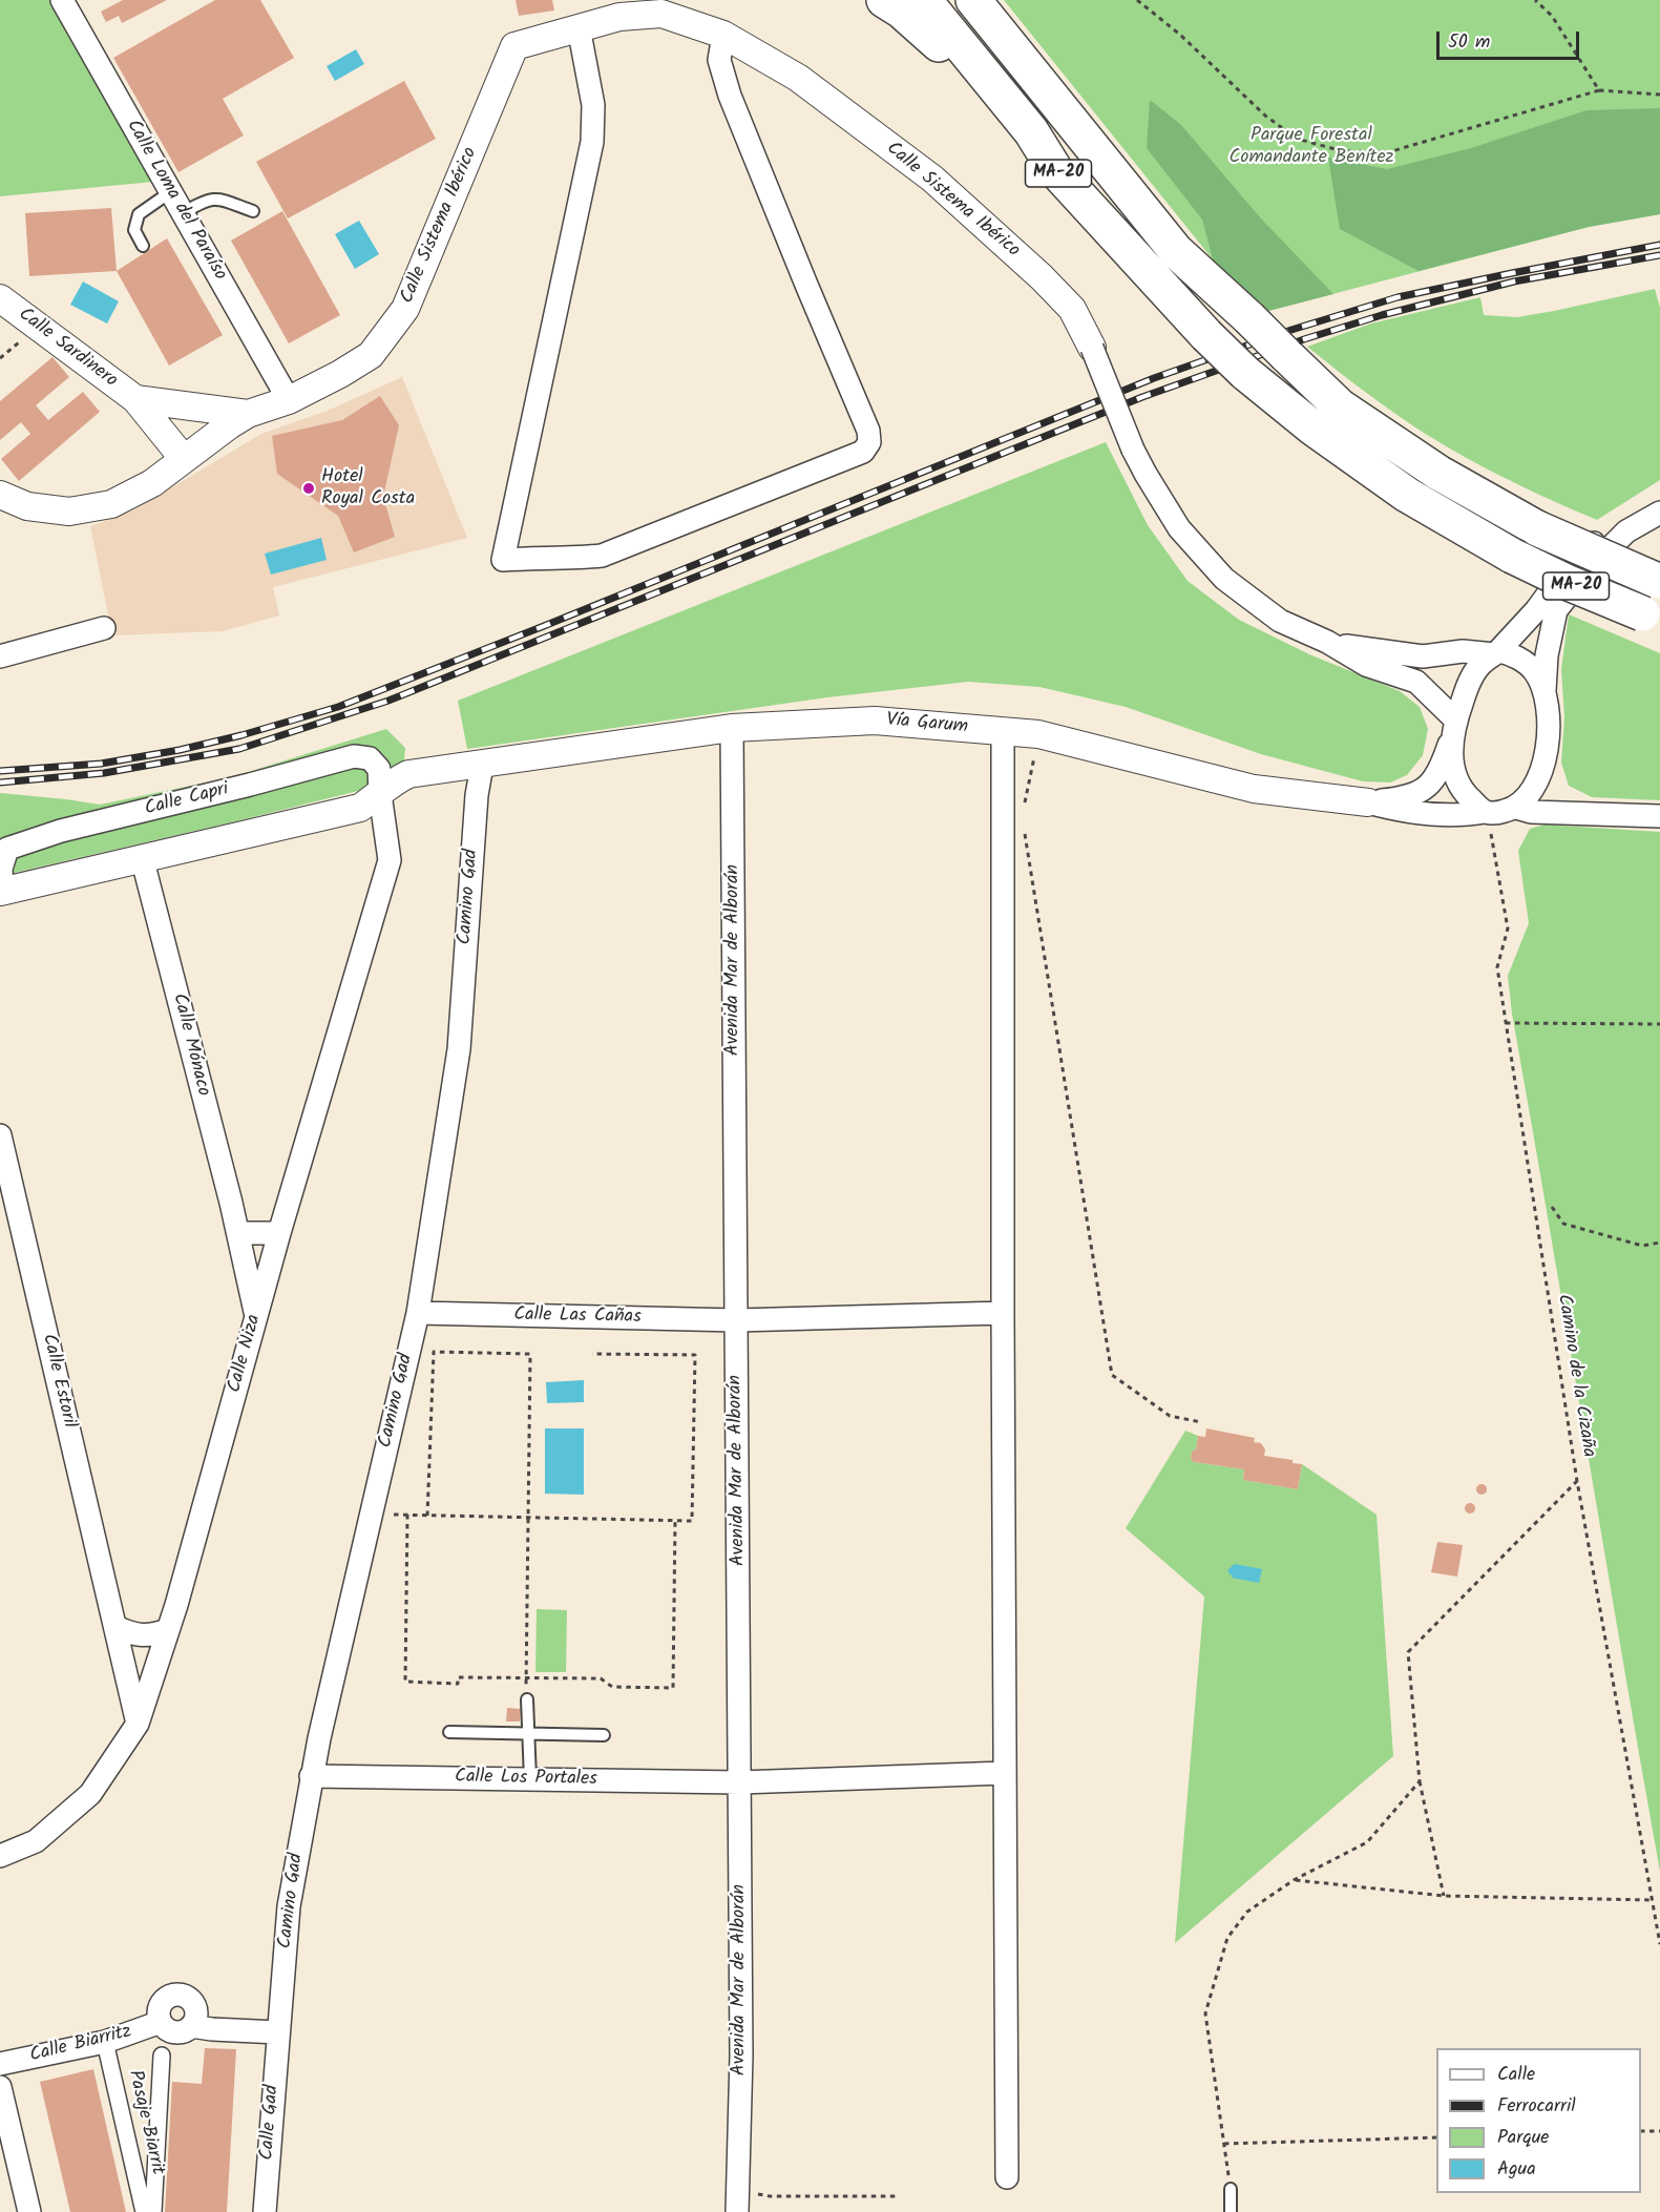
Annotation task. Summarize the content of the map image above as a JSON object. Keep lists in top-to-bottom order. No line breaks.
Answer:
{"streets":{"highway":["MA-20"],"street":["Calle Loma del Paraíso","Calle Sistema Ibérico","Calle Sardinero","Vía Garum","Calle Capri","Camino Gad","Avenida Mar de Alborán","Calle Mónaco","Calle Las Cañas","Calle Niza","Calle Estoril","Calle Los Portales","Calle Biarritz","Pasaje Biarrit","Calle Gad"],"path":["Camino de la Cizaña"]},"crossings":[["Calle Loma del Paraíso","Calle Sistema Ibérico"],["Calle Sistema Ibérico","Calle Sardinero"],["Vía Garum","Calle Capri"],["Vía Garum","Camino Gad"],["Vía Garum","Avenida Mar de Alborán"],["Vía Garum","Camino de la Cizaña"],["Calle Capri","Camino Gad"],["Calle Capri","Calle Mónaco"],["Calle Capri","Calle Niza"],["Camino Gad","Calle Las Cañas"],["Camino Gad","Calle Los Portales"],["Camino Gad","Calle Gad"],["Avenida Mar de Alborán","Calle Las Cañas"],["Avenida Mar de Alborán","Calle Los Portales"],["Calle Mónaco","Calle Niza"],["Calle Niza","Calle Estoril"],["Calle Biarritz","Pasaje Biarrit"]],"parks":["Parque Forestal Comandante Benítez"],"places":["Hotel Royal Costa"],"legend":["Calle","Ferrocarril","Parque","Agua"],"scale_bar":"50 m"}
